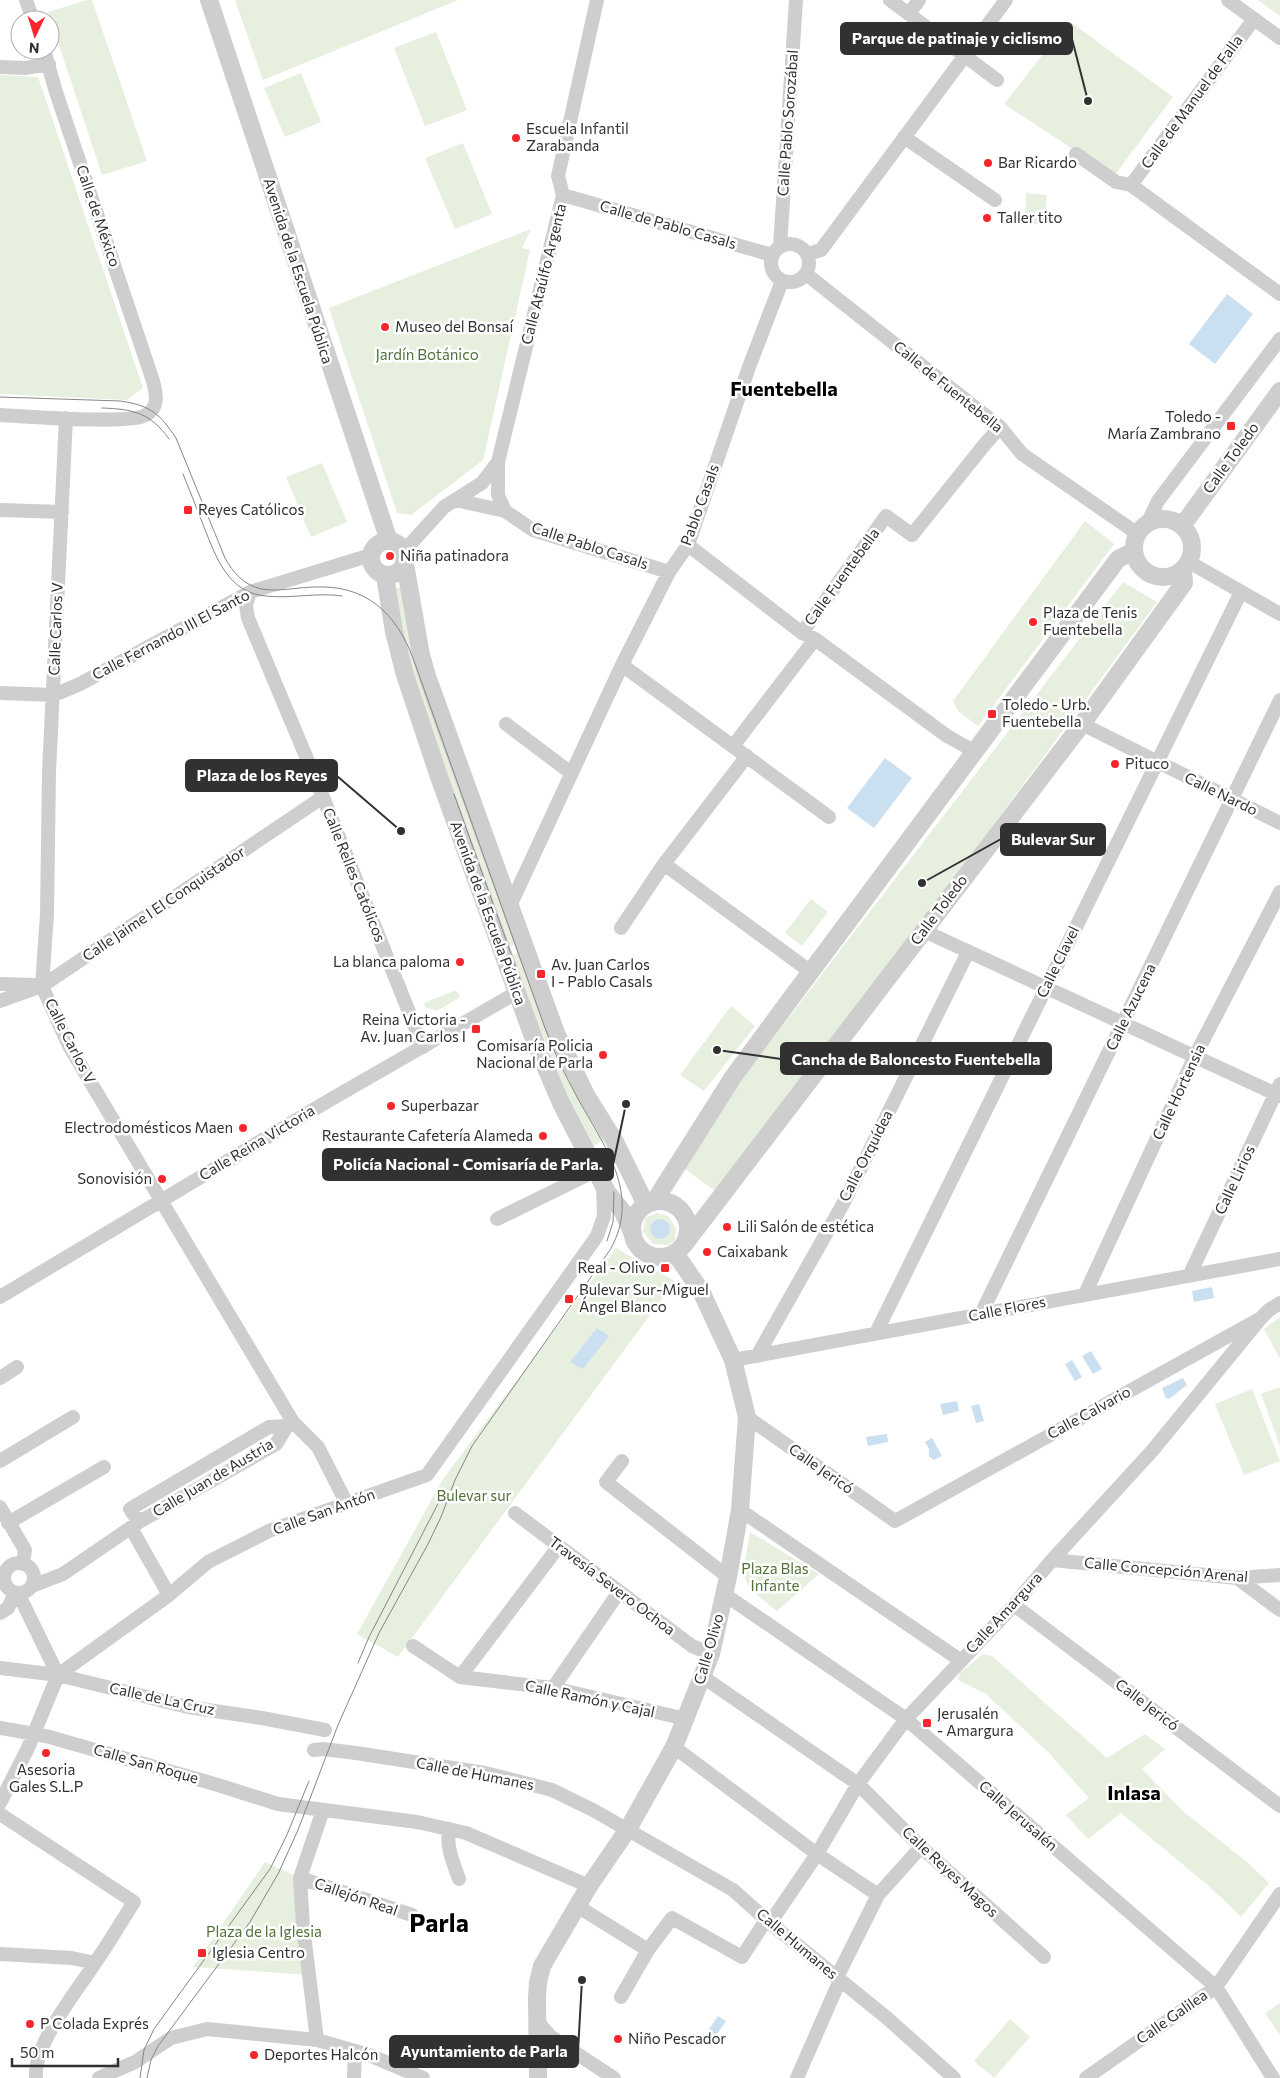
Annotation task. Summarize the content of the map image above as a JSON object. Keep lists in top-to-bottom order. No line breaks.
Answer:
{"streets":{"street":["Calle de Manuel de Falla","Calle Pablo Sorozábal","Calle de México","Calle de Pablo Casals","Avenida de la Escuela Pública","Calle Ataúlfo Argenta","Calle de Fuentebella","Calle Toledo","Pablo Casals","Calle Pablo Casals","Calle Fuentebella","Calle Carlos V","Calle Fernando III El Santo","Calle Nardo","Calle Relles Católicos","Calle Jaime I El Conquistador","Calle Clavel","Calle Azucena","Calle Hortensia","Calle Reina Victoria","Calle Orquídea","Calle Lirios","Calle Flores","Calle Calvario","Calle Jericó","Calle Juan de Austria","Calle San Antón","Calle Concepción Arenal","Travesía Severo Ochoa","Calle Amargura","Calle Olivo","Calle de La Cruz","Calle Ramón y Cajal","Calle San Roque","Calle de Humanes","Calle Jerusalén","Calle Reyes Magos","Callejón Real","Calle Humanes","Calle Galilea"]},"crossings":[["Calle Pablo Sorozábal","Calle de Pablo Casals"],["Calle Pablo Sorozábal","Calle de Fuentebella"],["Calle Pablo Sorozábal","Pablo Casals"],["Calle de México","Calle Carlos V"],["Calle de Pablo Casals","Calle Ataúlfo Argenta"],["Calle de Pablo Casals","Calle de Fuentebella"],["Calle de Pablo Casals","Pablo Casals"],["Avenida de la Escuela Pública","Calle Toledo"],["Avenida de la Escuela Pública","Pablo Casals"],["Avenida de la Escuela Pública","Calle Fernando III El Santo"],["Avenida de la Escuela Pública","Calle Reina Victoria"],["Avenida de la Escuela Pública","Calle San Antón"],["Avenida de la Escuela Pública","Calle Olivo"],["Calle Ataúlfo Argenta","Calle Pablo Casals"],["Calle de Fuentebella","Calle Toledo"],["Calle de Fuentebella","Pablo Casals"],["Calle de Fuentebella","Calle Fuentebella"],["Calle Toledo","Calle Nardo"],["Calle Toledo","Calle Olivo"],["Pablo Casals","Calle Pablo Casals"],["Pablo Casals","Calle Fuentebella"],["Calle Carlos V","Calle Fernando III El Santo"],["Calle Carlos V","Calle Jaime I El Conquistador"],["Calle Carlos V","Calle Reina Victoria"],["Calle Carlos V","Calle Juan de Austria"],["Calle Carlos V","Calle San Antón"],["Calle Fernando III El Santo","Calle Relles Católicos"],["Calle Nardo","Calle Clavel"],["Calle Nardo","Calle Azucena"],["Calle Relles Católicos","Calle Jaime I El Conquistador"],["Calle Relles Católicos","Calle Reina Victoria"],["Calle Clavel","Calle Flores"],["Calle Azucena","Calle Flores"],["Calle Hortensia","Calle Flores"],["Calle Orquídea","Calle Flores"],["Calle Lirios","Calle Flores"],["Calle Flores","Calle Olivo"],["Calle Calvario","Calle Jericó"],["Calle Calvario","Calle Amargura"],["Calle Jericó","Calle Amargura"],["Calle Jericó","Calle Olivo"],["Calle San Antón","Calle de La Cruz"],["Calle Concepción Arenal","Calle Amargura"],["Travesía Severo Ochoa","Calle Olivo"],["Calle Amargura","Calle Jerusalén"],["Calle Amargura","Calle Reyes Magos"],["Calle Amargura","Calle Humanes"],["Calle Olivo","Calle Ramón y Cajal"],["Calle Olivo","Calle de Humanes"],["Calle Olivo","Calle Jerusalén"],["Calle Olivo","Calle Humanes"],["Calle de Humanes","Calle Humanes"],["Calle Jerusalén","Calle Galilea"]],"districts":["Fuentebella","Inlasa","Parla"],"parks":["Jardín Botánico","Bulevar sur","Plaza Blas Infante","Plaza de la Iglesia"],"places":{"other":["Parque de patinaje y ciclismo","Escuela Infantil Zarabanda","Bar Ricardo","Taller tito","Museo del Bonsaí","Niña patinadora","Plaza de Tenis Fuentebella","Pituco","Plaza de los Reyes","Bulevar Sur","La blanca paloma","Cancha de Baloncesto Fuentebella","Comisaría Policia Nacional de Parla","Policía Nacional - Comisaría de Parla.","Superbazar","Electrodomésticos Maen","Restaurante Cafetería Alameda","Sonovisión","Lili Salón de estética","Caixabank","Asesoria Gales S.L.P","Ayuntamiento de Parla","P Colada Exprés","Niño Pescador","Deportes Halcón"],"transit":["Toledo - María Zambrano","Reyes Católicos","Toledo - Urb. Fuentebella","Av. Juan Carlos I - Pablo Casals","Reina Victoria - Av. Juan Carlos I","Real - Olivo","Bulevar Sur-Miguel Ángel Blanco","Jerusalén - Amargura","Iglesia Centro"]},"scale_bar":"50 m","north":"bottom"}
